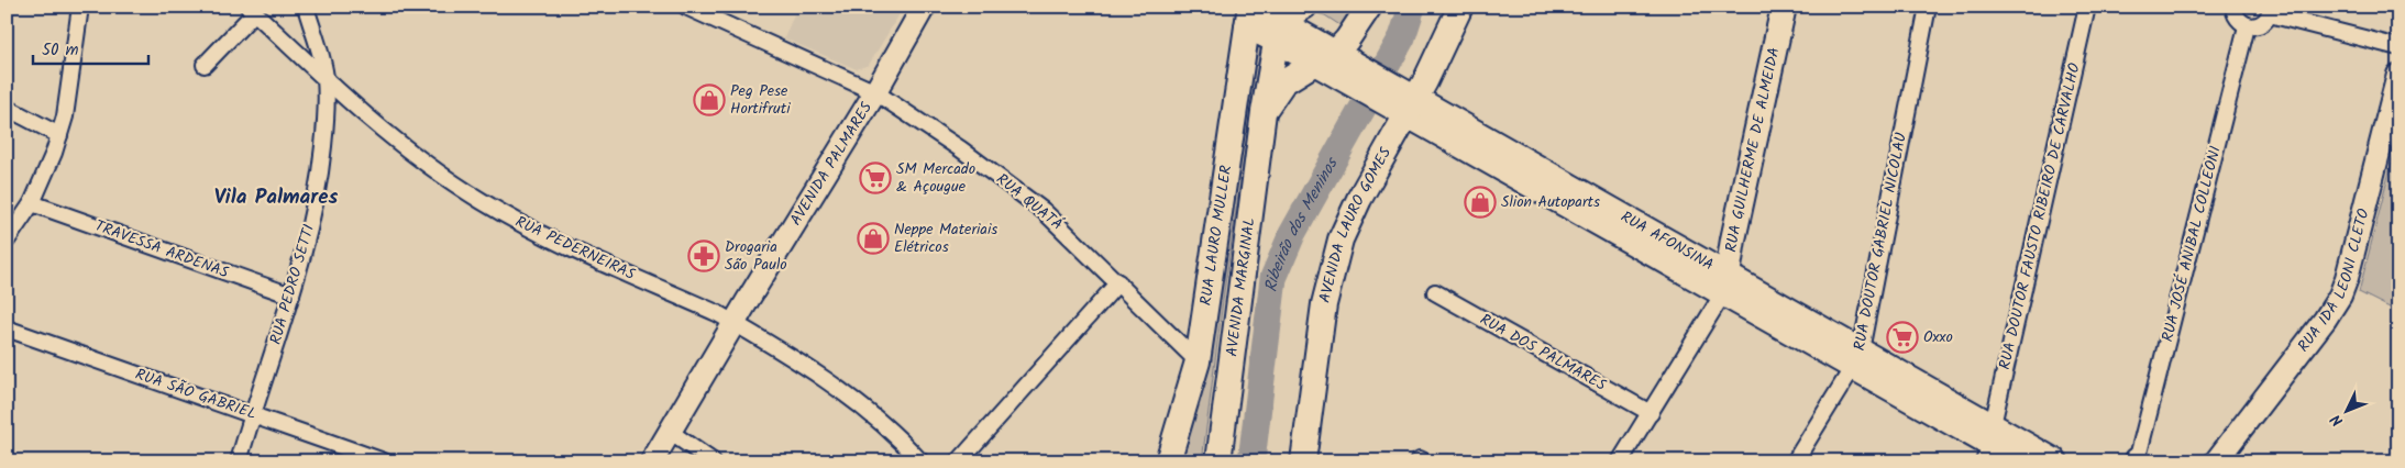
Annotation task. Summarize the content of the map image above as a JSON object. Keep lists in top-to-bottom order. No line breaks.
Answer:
{"streets":{"main road":["RUA GUILHERME DE ALMEIDA","AVENIDA LAURO GOMES","RUA LAURO MULLER","RUA AFONSINA","AVENIDA MARGINAL"],"street":["AVENIDA PALMARES","RUA QUATÁ","RUA DOUTOR FAUSTO RIBEIRO DE CARVALHO","RUA DOUTOR GABRIEL NICOLAU","RUA JOSÉ ANIBAL COLLEONI","RUA PEDERNEIRAS","TRAVESSA ARDENAS","RUA IDA LEONI CLETO","RUA PEDRO SETTI","RUA DOS PALMARES","RUA SÃO GABRIEL"]},"crossings":[["RUA GUILHERME DE ALMEIDA","RUA AFONSINA"],["RUA GUILHERME DE ALMEIDA","RUA DOS PALMARES"],["AVENIDA PALMARES","RUA QUATÁ"],["AVENIDA PALMARES","RUA PEDERNEIRAS"],["RUA QUATÁ","RUA LAURO MULLER"],["RUA DOUTOR FAUSTO RIBEIRO DE CARVALHO","RUA AFONSINA"],["AVENIDA LAURO GOMES","RUA AFONSINA"],["RUA LAURO MULLER","RUA AFONSINA"],["RUA AFONSINA","RUA DOUTOR GABRIEL NICOLAU"],["RUA AFONSINA","AVENIDA MARGINAL"],["RUA PEDERNEIRAS","RUA PEDRO SETTI"],["TRAVESSA ARDENAS","RUA PEDRO SETTI"],["RUA PEDRO SETTI","RUA SÃO GABRIEL"]],"districts":["Vila Palmares"],"water":["Ribeirão dos Meninos"],"places":{"shop":["Peg Pese Hortifruti","Slion Autoparts","Neppe Materiais Elétricos"],"supermarket":["SM Mercado & Açougue","Oxxo"],"pharmacy":["Drogaria São Paulo"]},"scale_bar":"50 m","north":"bottom left"}
